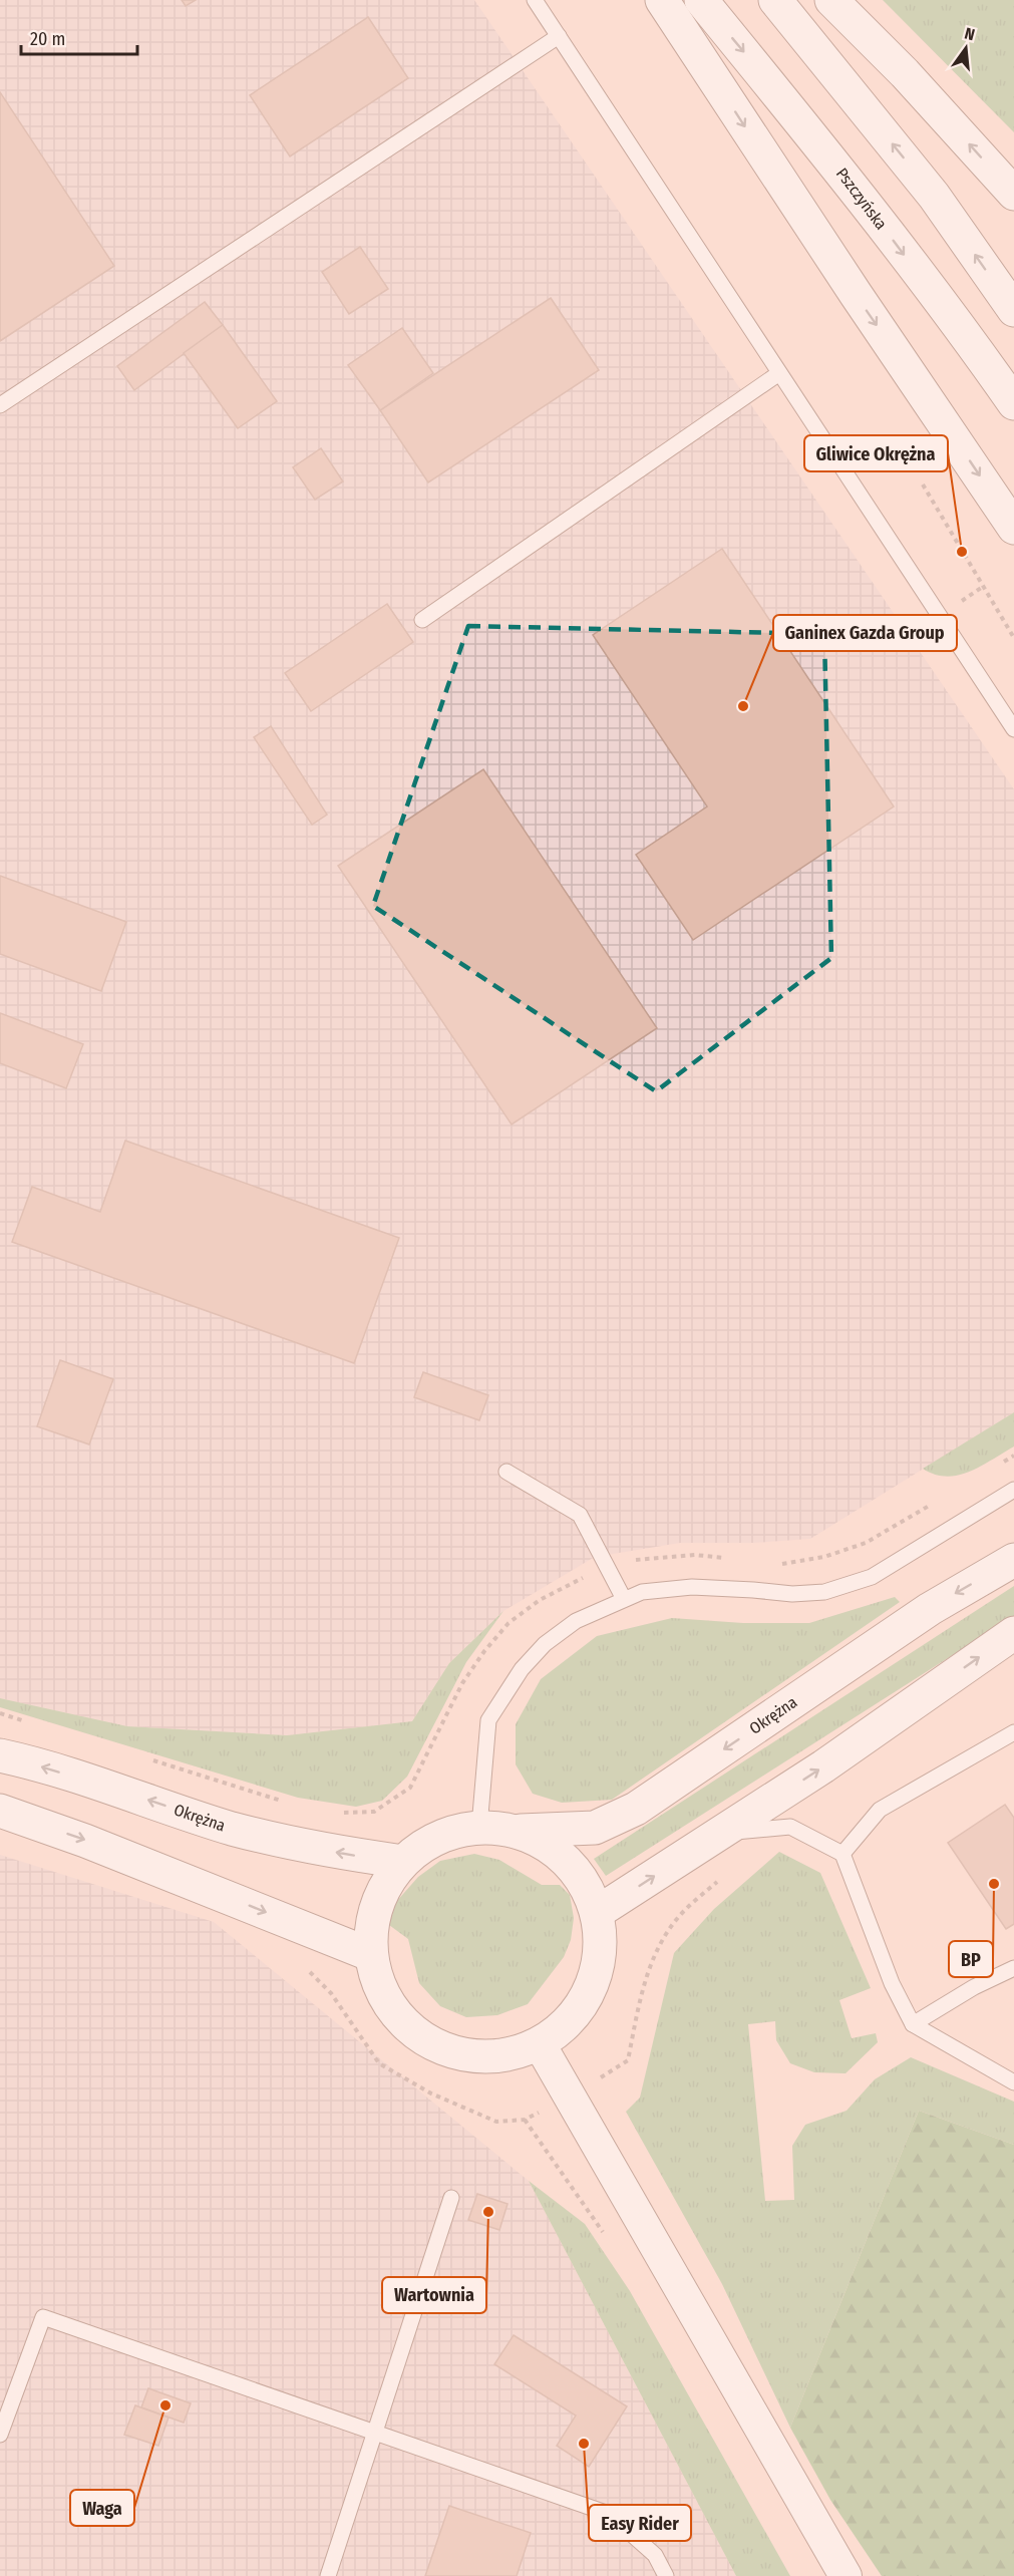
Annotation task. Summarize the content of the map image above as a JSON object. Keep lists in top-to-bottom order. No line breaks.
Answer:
{"streets":{"street":["Pszczyńska","Okrężna"]},"places":["Gliwice Okrężna","Ganinex Gazda Group","BP","Wartownia","Waga","Easy Rider"],"scale_bar":"20 m","north":"top"}
